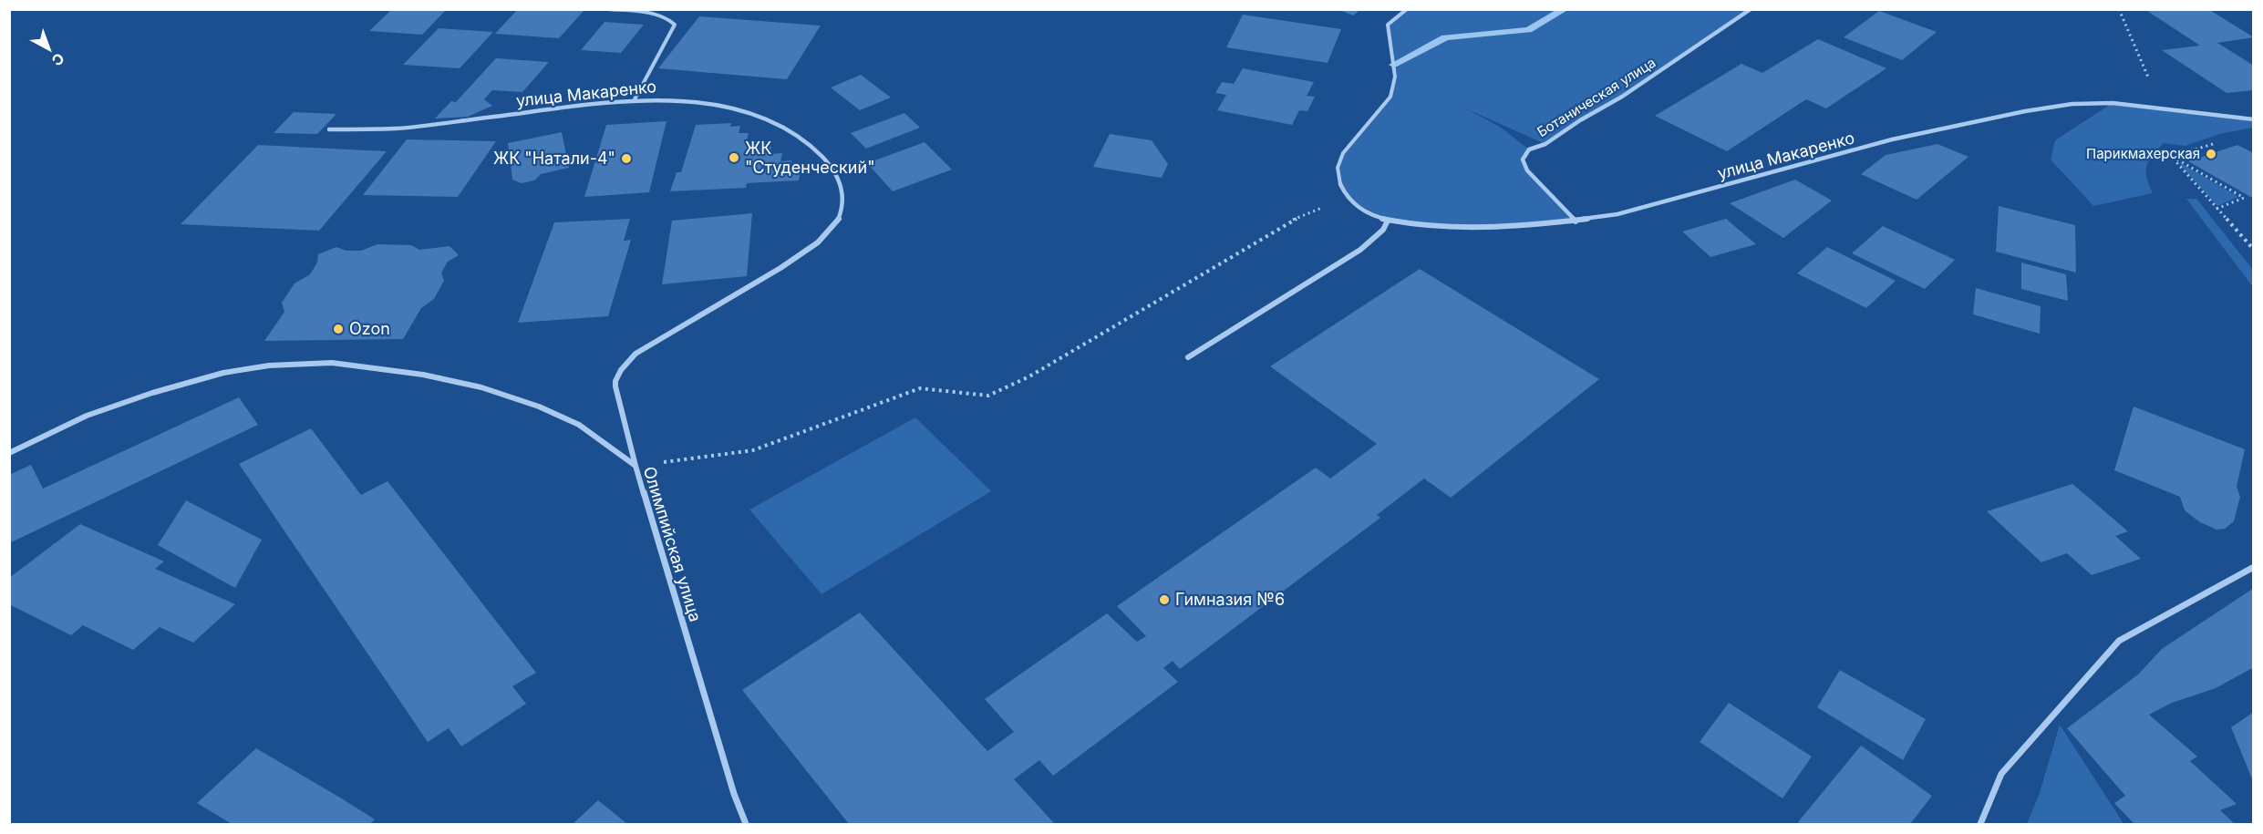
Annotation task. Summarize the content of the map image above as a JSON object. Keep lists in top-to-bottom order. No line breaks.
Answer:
{"streets":{"street":["улица Макаренко","Ботаническая улица","Олимпийская улица"]},"crossings":[["улица Макаренко","Ботаническая улица"],["улица Макаренко","Олимпийская улица"]],"places":["Парикмахерская","ЖК \"Студенческий\"","ЖК \"Натали-4\"","Ozon","Гимназия №6"],"north":"bottom right"}
